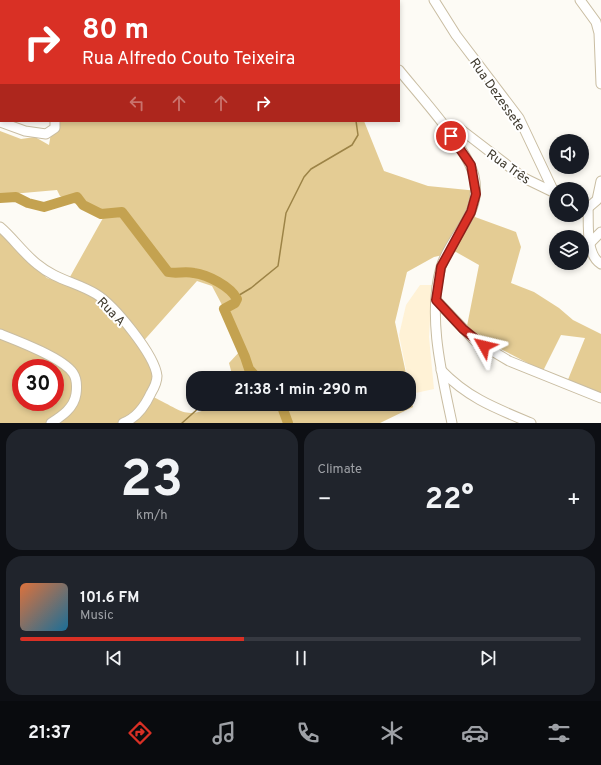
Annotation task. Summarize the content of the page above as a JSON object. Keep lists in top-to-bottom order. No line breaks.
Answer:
{"streets":{"street":["Rua Dezessete","Rua Três","Rua A"]},"page":{"turn":["80 m","Rua Alfredo Couto Teixeira"],"limit":"30","trip":"21:38 · 1 min · 290 m","tile":[["23","km/h"],"Climate"],"heat":["−","22°","+"],"song":["101.6 FM","Music"],"tabs":"21:37"}}
